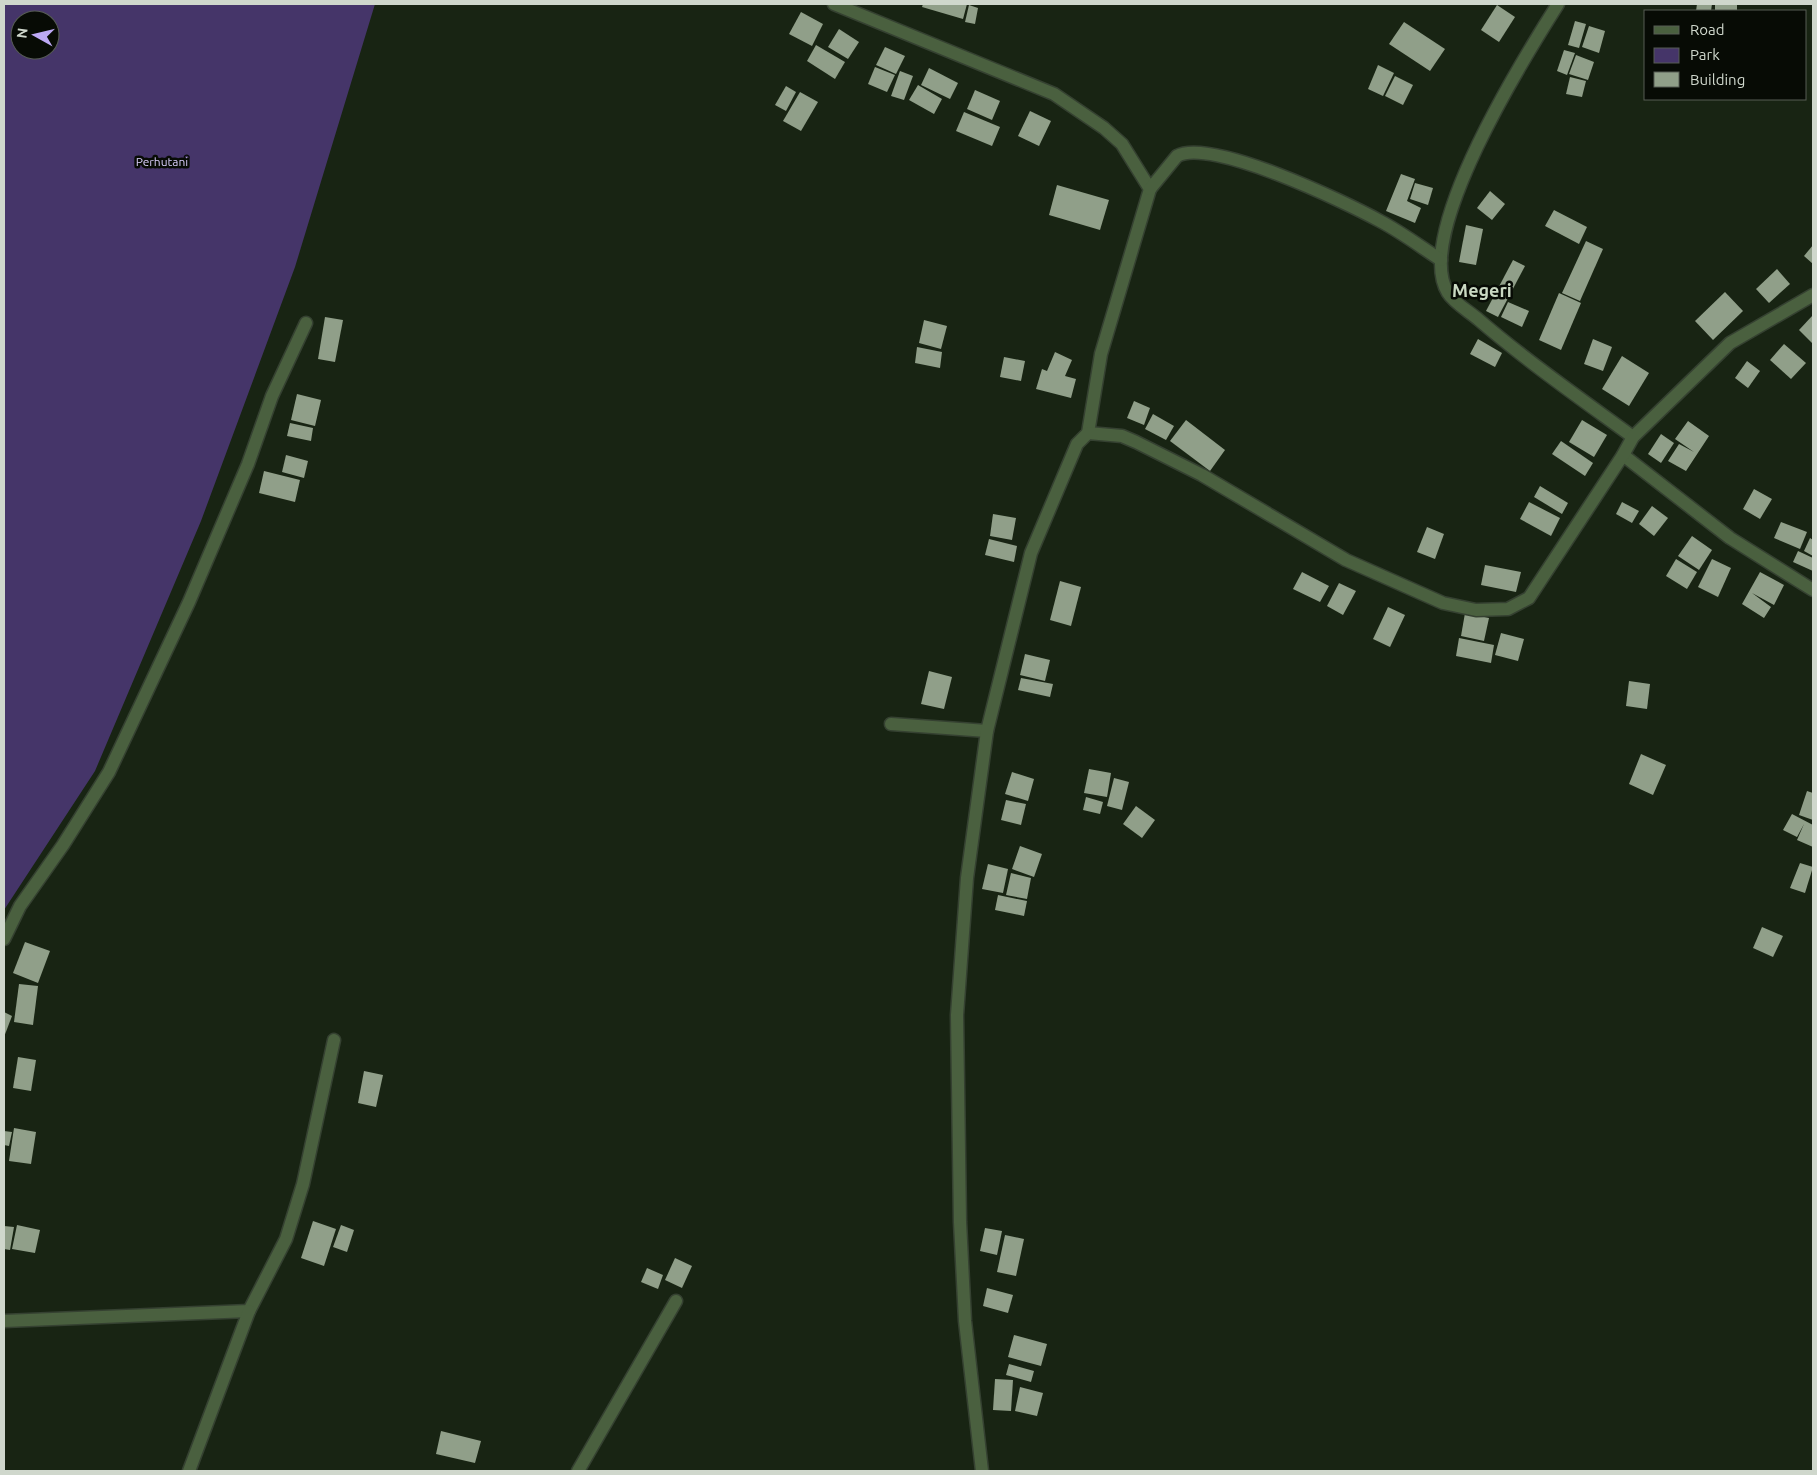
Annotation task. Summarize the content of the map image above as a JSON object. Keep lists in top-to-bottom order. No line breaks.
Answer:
{"districts":["Megeri"],"parks":["Perhutani"],"legend":["Road","Park","Building"],"north":"left"}
